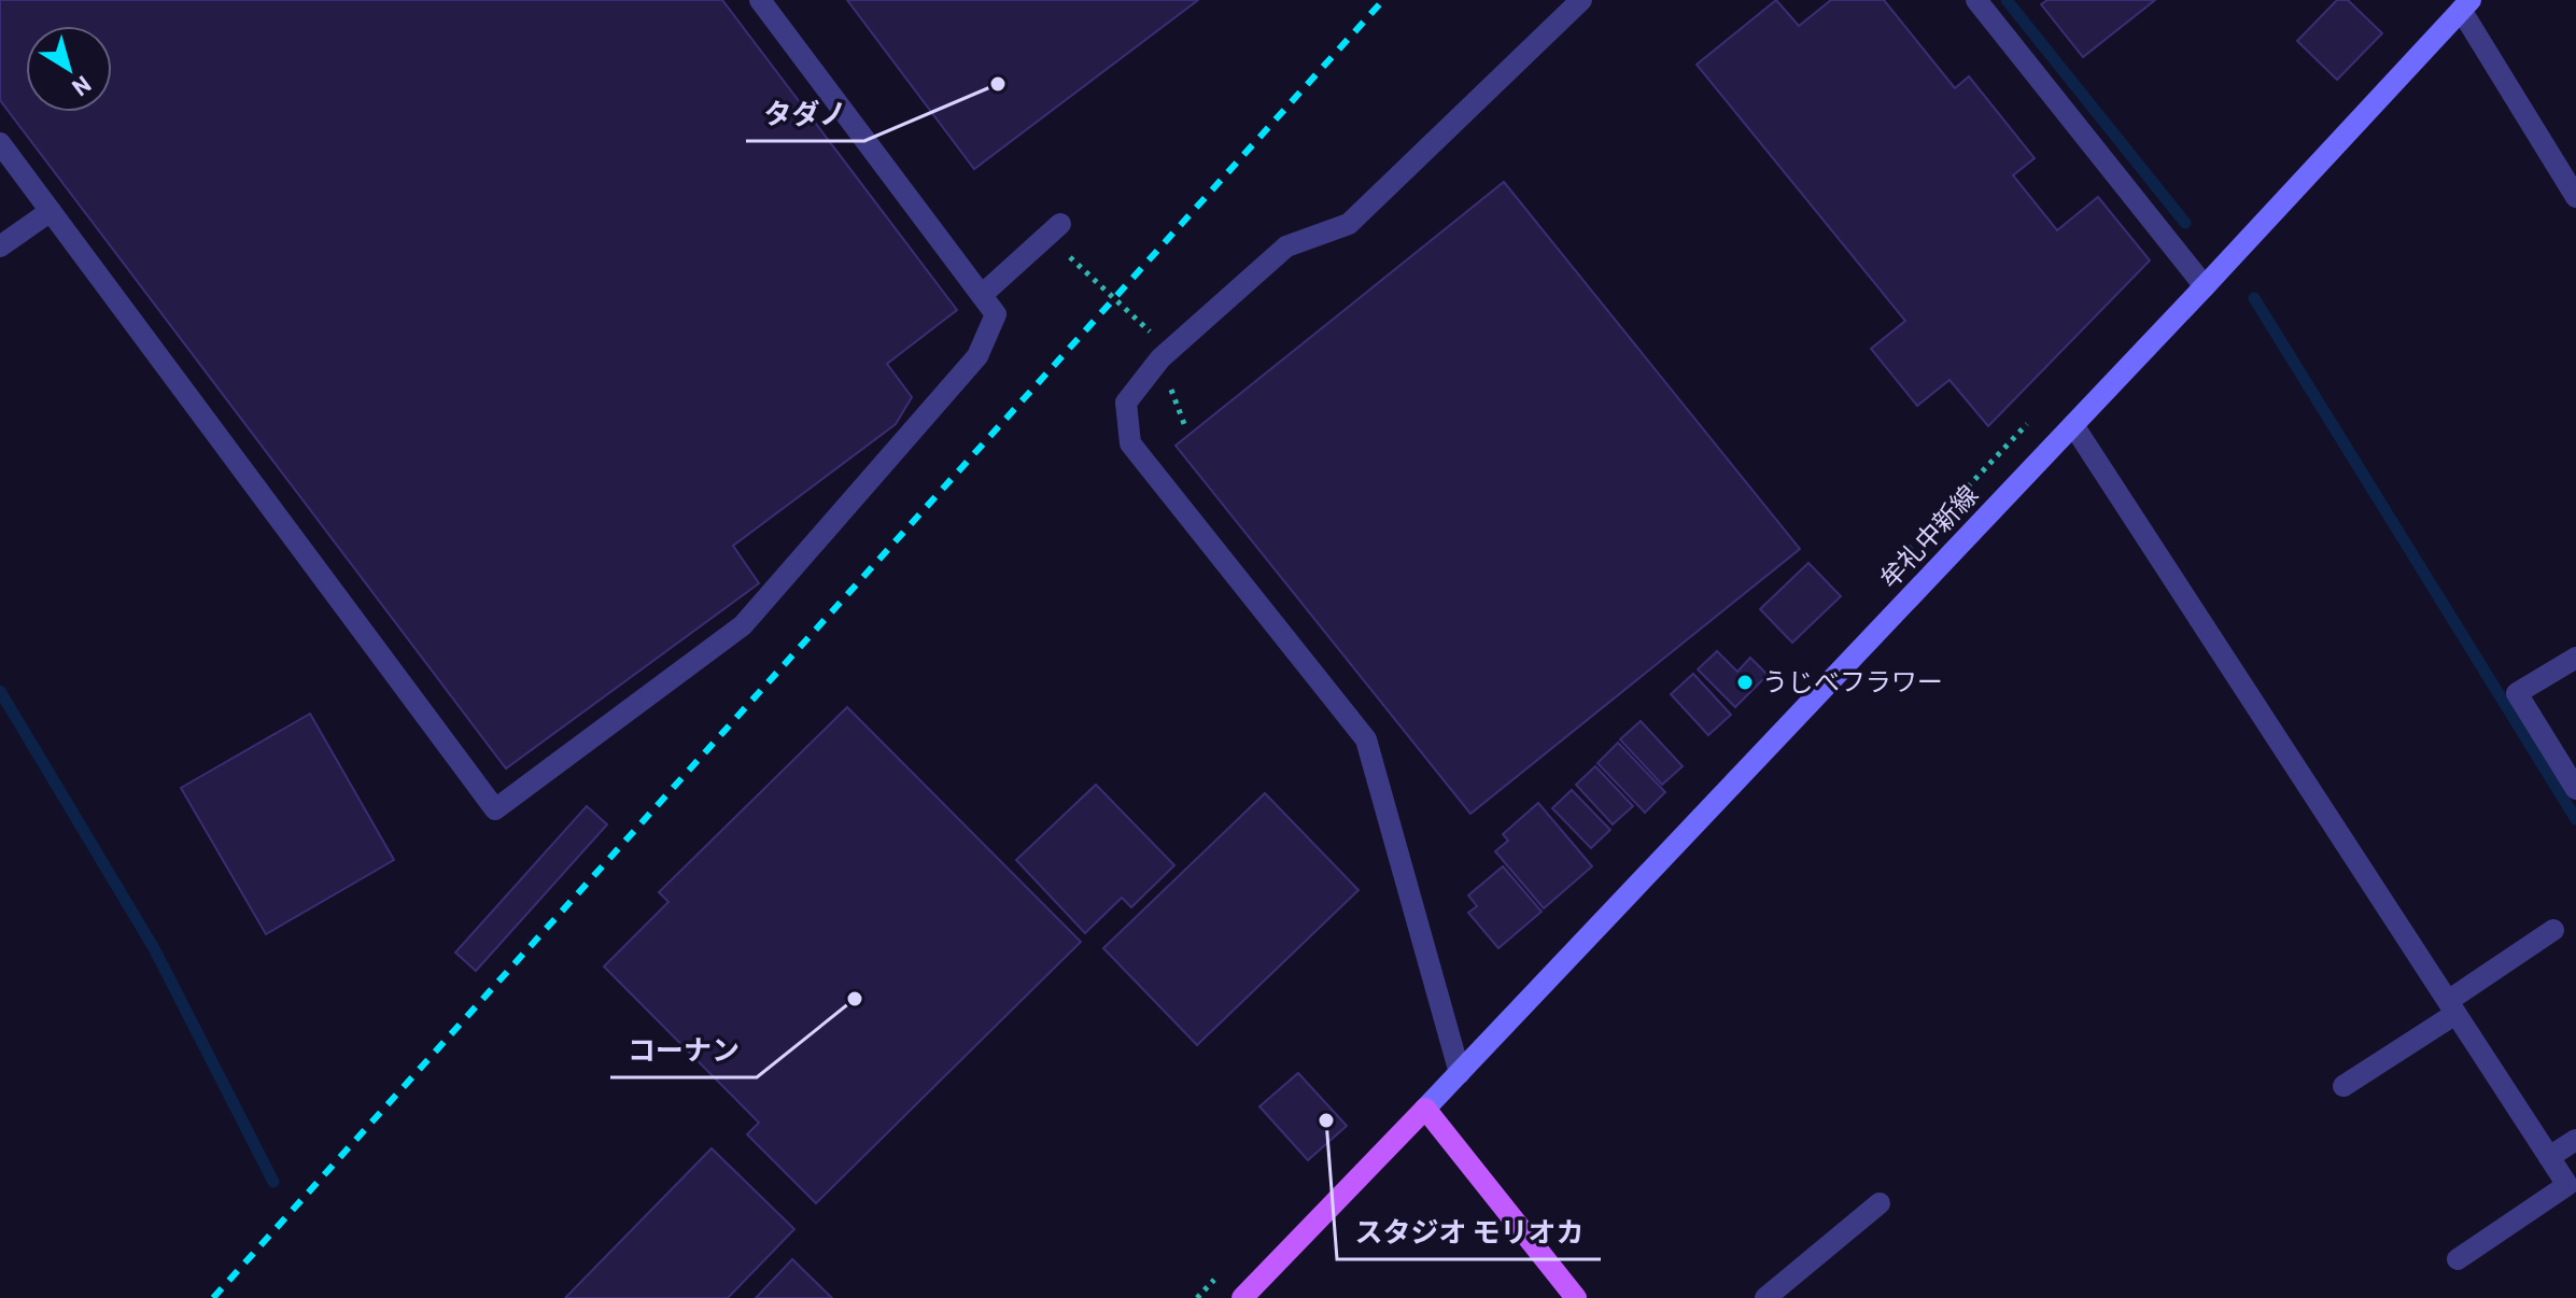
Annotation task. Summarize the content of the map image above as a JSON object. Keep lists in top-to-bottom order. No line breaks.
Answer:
{"streets":{"main road":["牟礼中新線"]},"places":["タダノ","うじべフラワー","コーナン","スタジオ モリオカ"],"north":"bottom right"}
